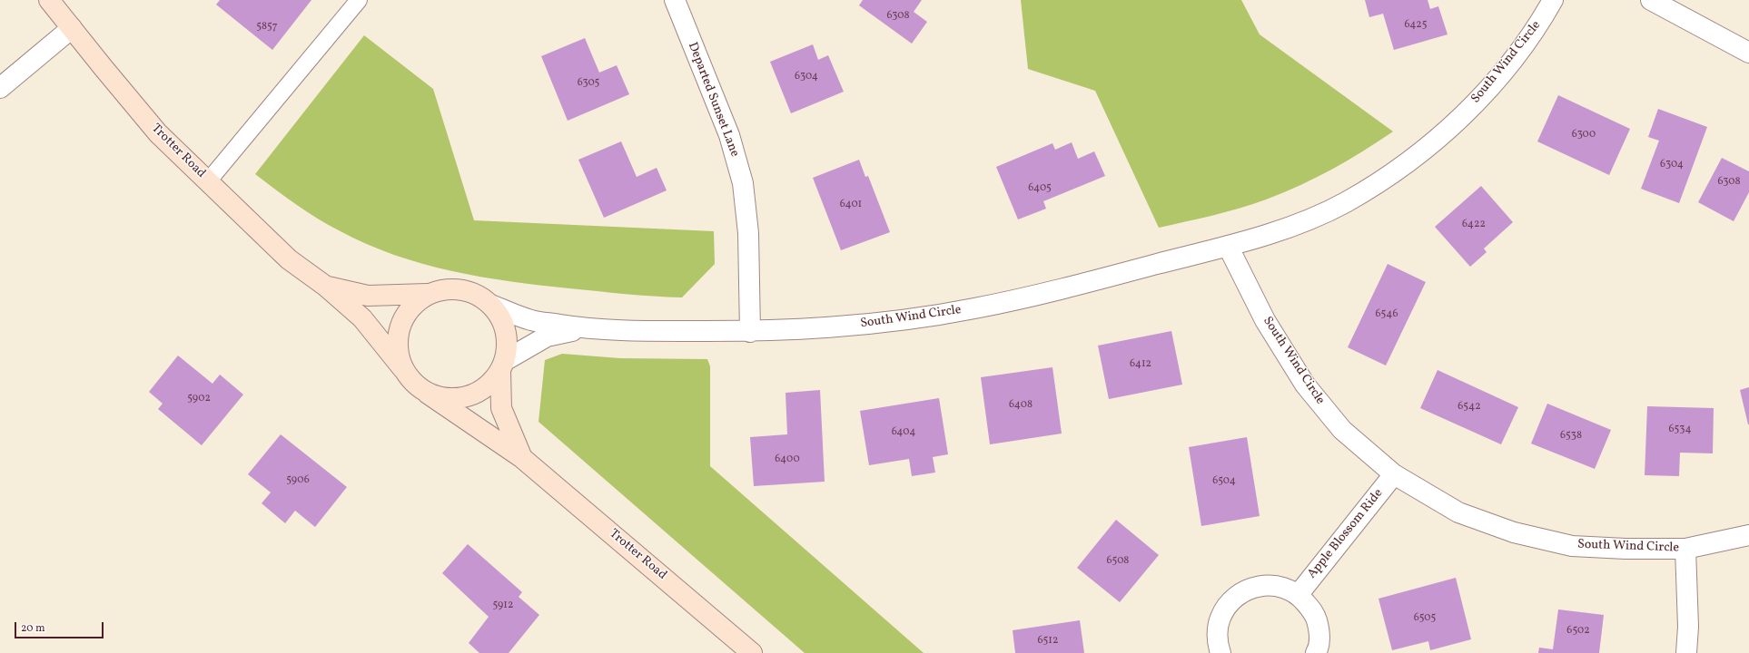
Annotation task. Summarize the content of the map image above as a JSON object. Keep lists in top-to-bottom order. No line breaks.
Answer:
{"streets":{"street":["South Wind Circle","Departed Sunset Lane","Trotter Road","Apple Blossom Ride"]},"crossings":[["South Wind Circle","Departed Sunset Lane"],["South Wind Circle","Trotter Road"],["South Wind Circle","Apple Blossom Ride"]],"house_numbers":["6308","6425","5857","6304","6305","6300","6304","6308","6405","6401","6422","6546","6412","5902","6408","6542","6534","6404","6538","6400","5906","6504","6508","5912","6505","6502","6512"],"scale_bar":"20 m"}
